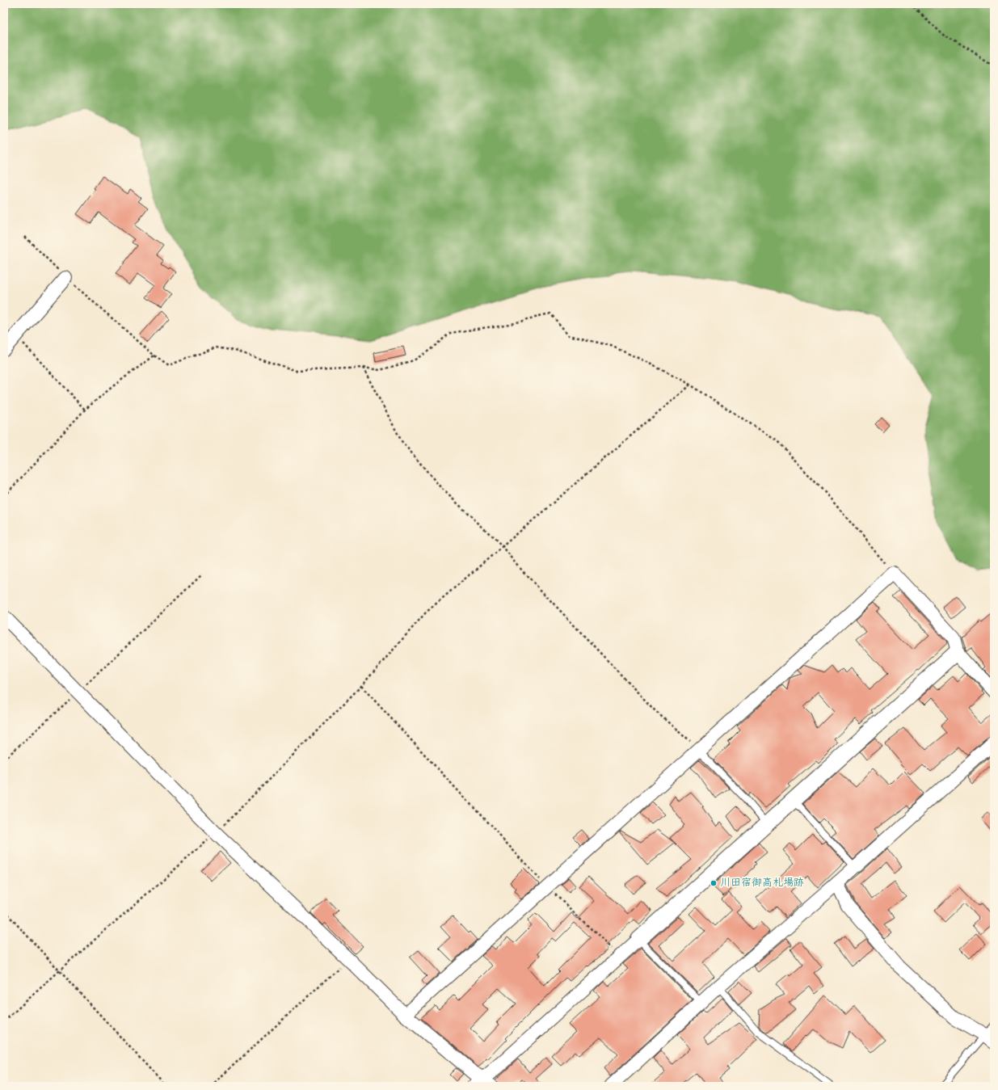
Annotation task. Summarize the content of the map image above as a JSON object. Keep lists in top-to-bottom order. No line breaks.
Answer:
{"places":["川田宿御高札場跡"]}
